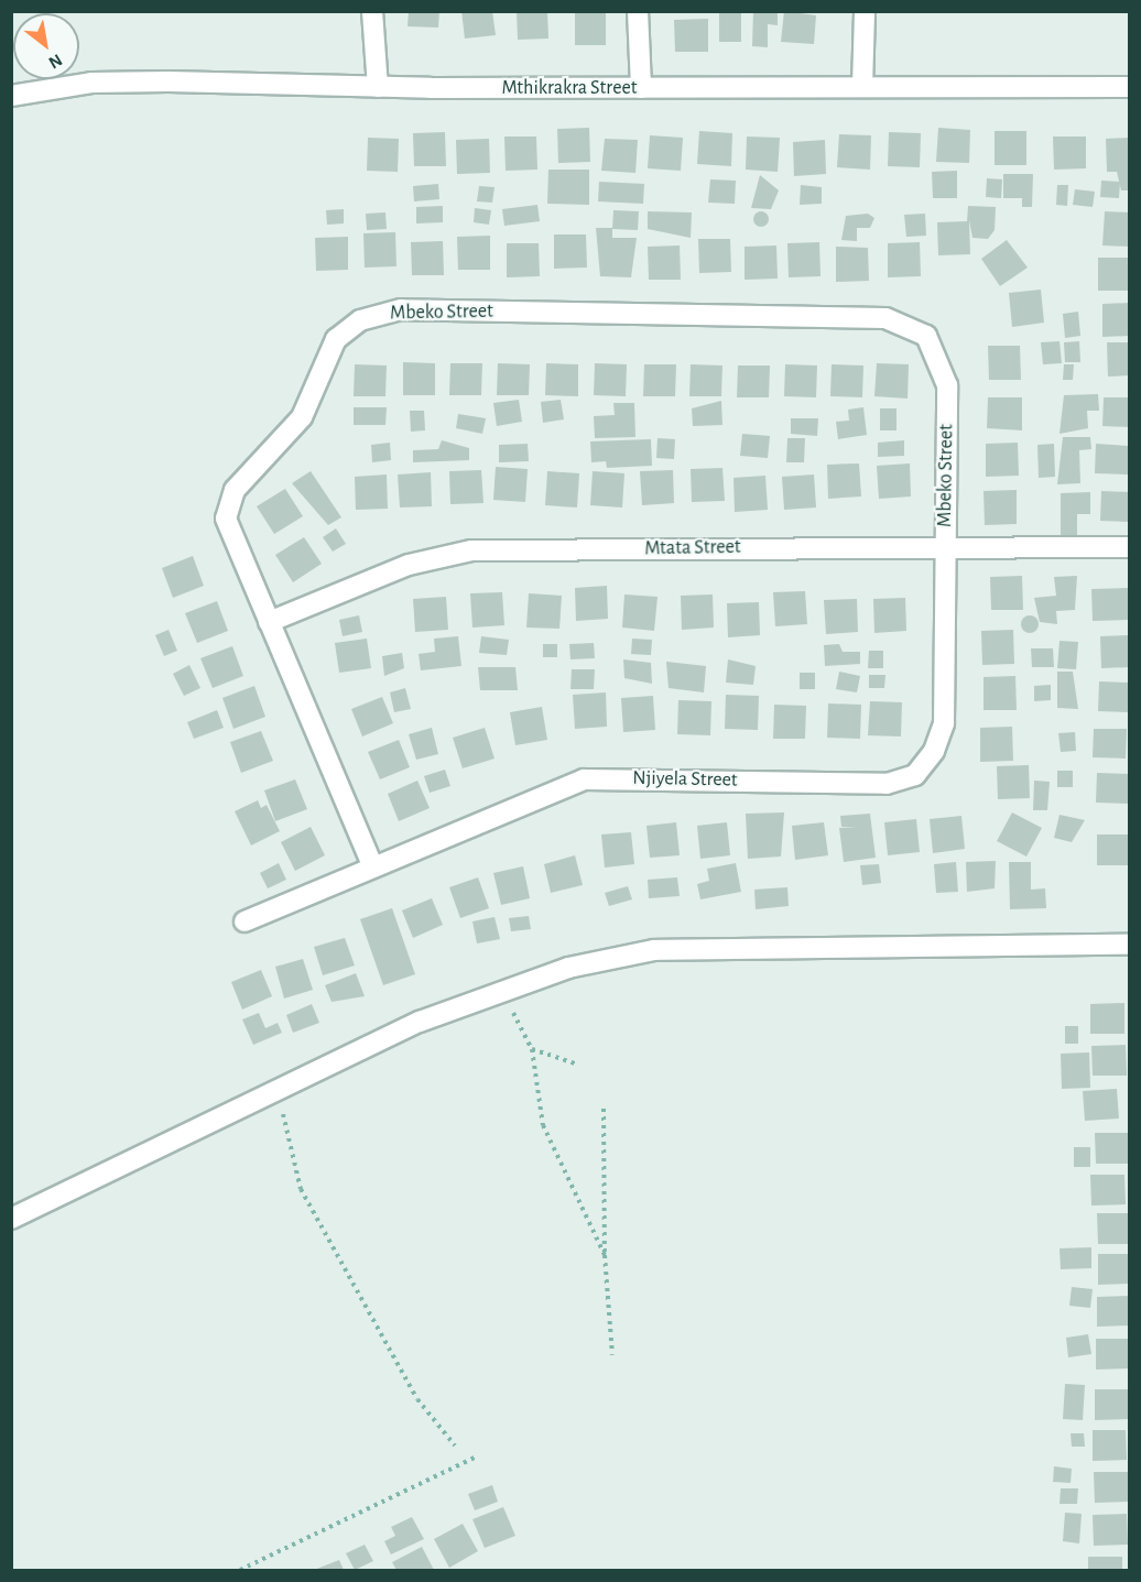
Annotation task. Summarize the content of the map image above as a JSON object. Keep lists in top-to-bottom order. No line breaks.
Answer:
{"streets":{"street":["Mthikrakra Street","Mbeko Street","Mtata Street","Njiyela Street"]},"crossings":[["Mbeko Street","Mtata Street"],["Mbeko Street","Njiyela Street"],["Mtata Street","Njiyela Street"]],"north":"bottom right"}
